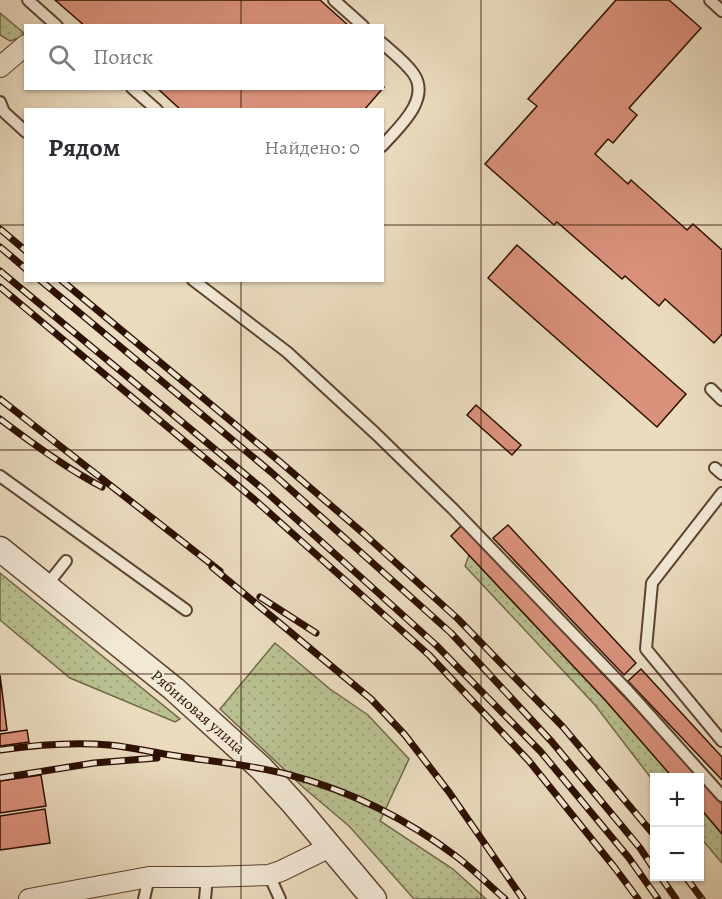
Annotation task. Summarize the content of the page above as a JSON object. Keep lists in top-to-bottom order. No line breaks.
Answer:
{"streets":{"street":["Рябиновая улица"]},"page":{"search":"Поиск","heading":["Рядом","Найдено: 0"],"map_buttons":["+","−"]}}
